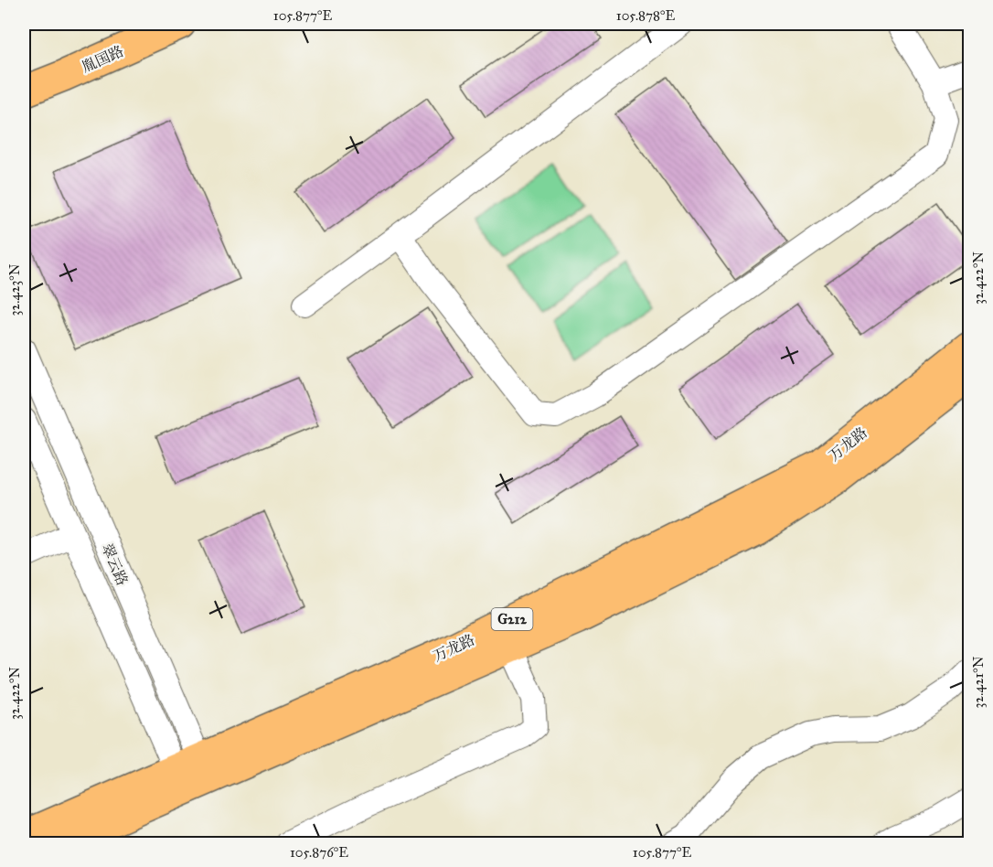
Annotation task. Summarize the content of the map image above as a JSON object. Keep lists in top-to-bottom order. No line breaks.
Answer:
{"streets":{"main road":["胤国路","万龙路","G212"],"street":["翠云路"]},"crossings":[["万龙路","翠云路"]],"coordinates":["105.877°E","105.878°E","32.422°N","32.423°N","32.421°N","105.876°E"]}
